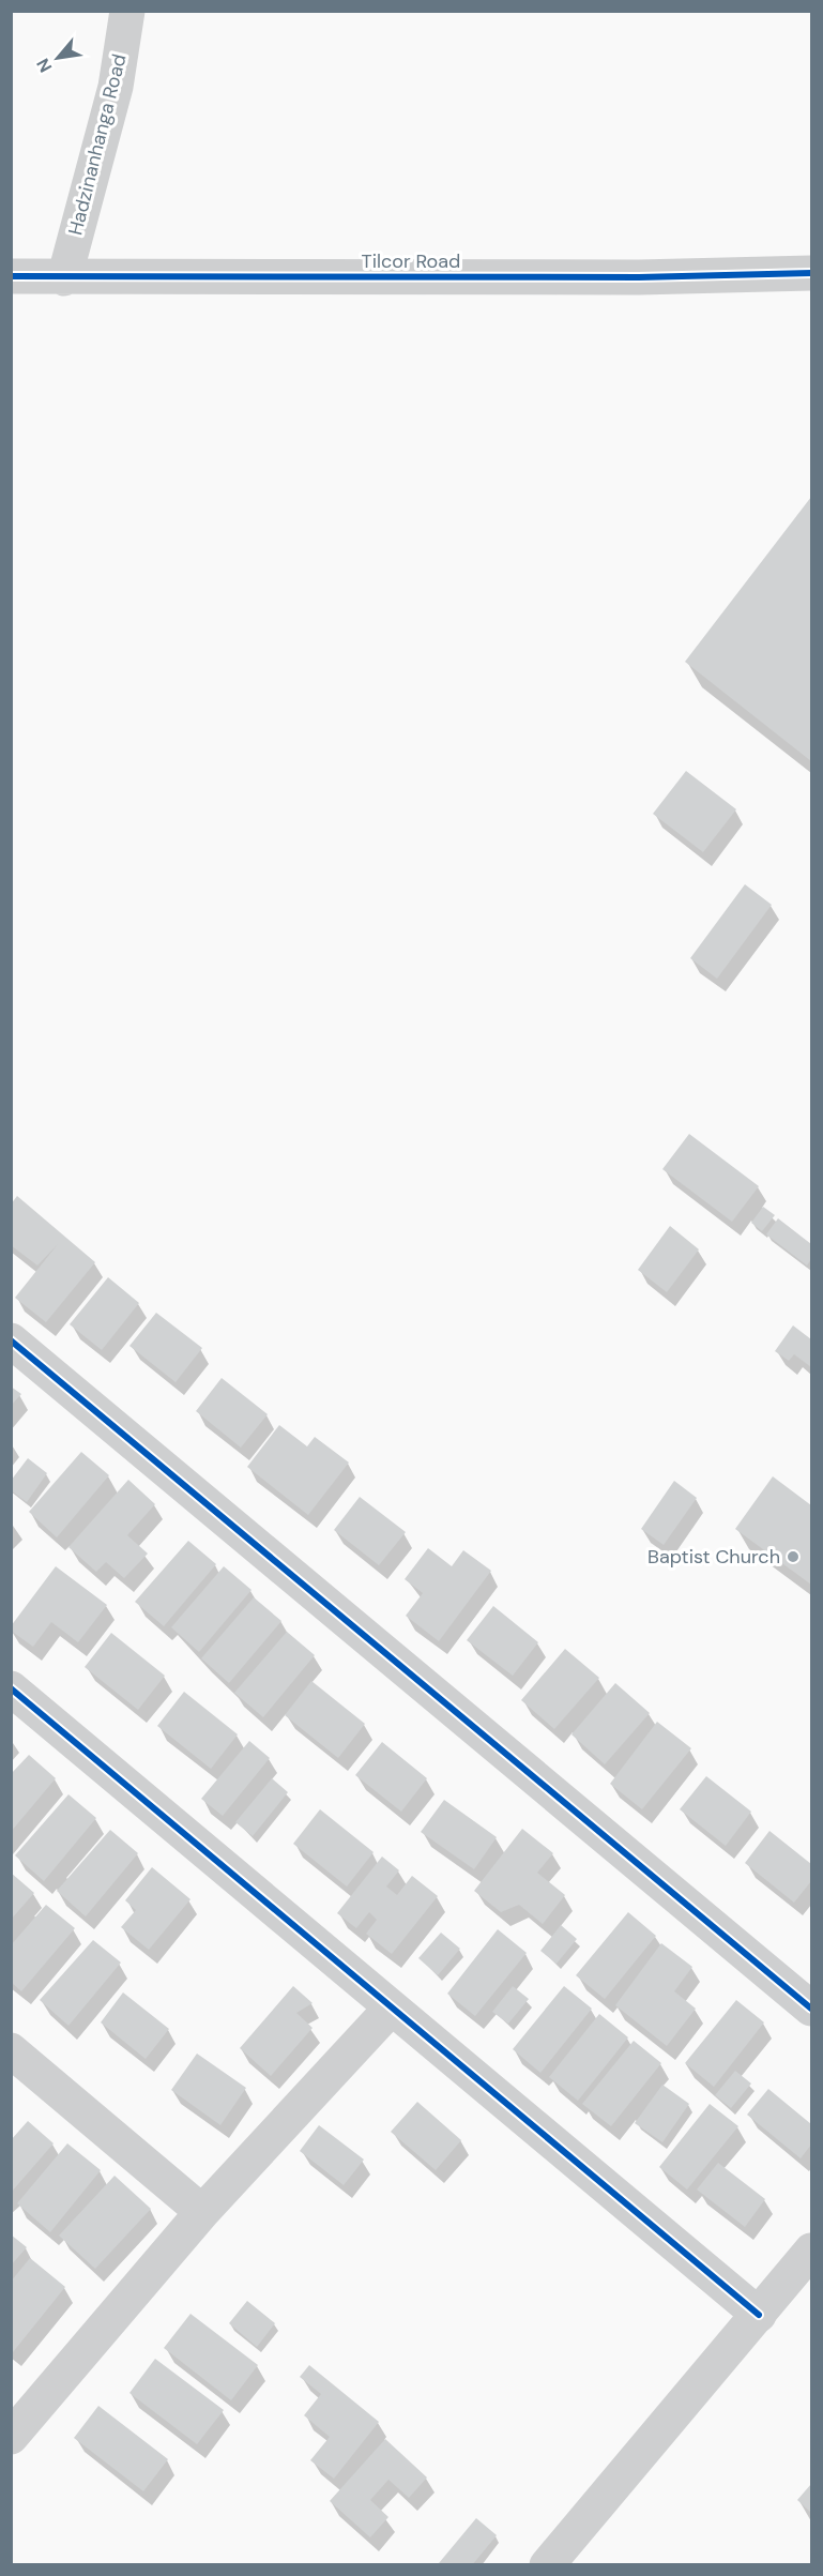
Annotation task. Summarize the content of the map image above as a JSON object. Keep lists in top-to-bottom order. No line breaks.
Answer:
{"streets":{"street":["Hadzinanhanga Road","Tilcor Road"]},"crossings":[["Hadzinanhanga Road","Tilcor Road"]],"places":["Baptist Church"],"north":"bottom left"}
